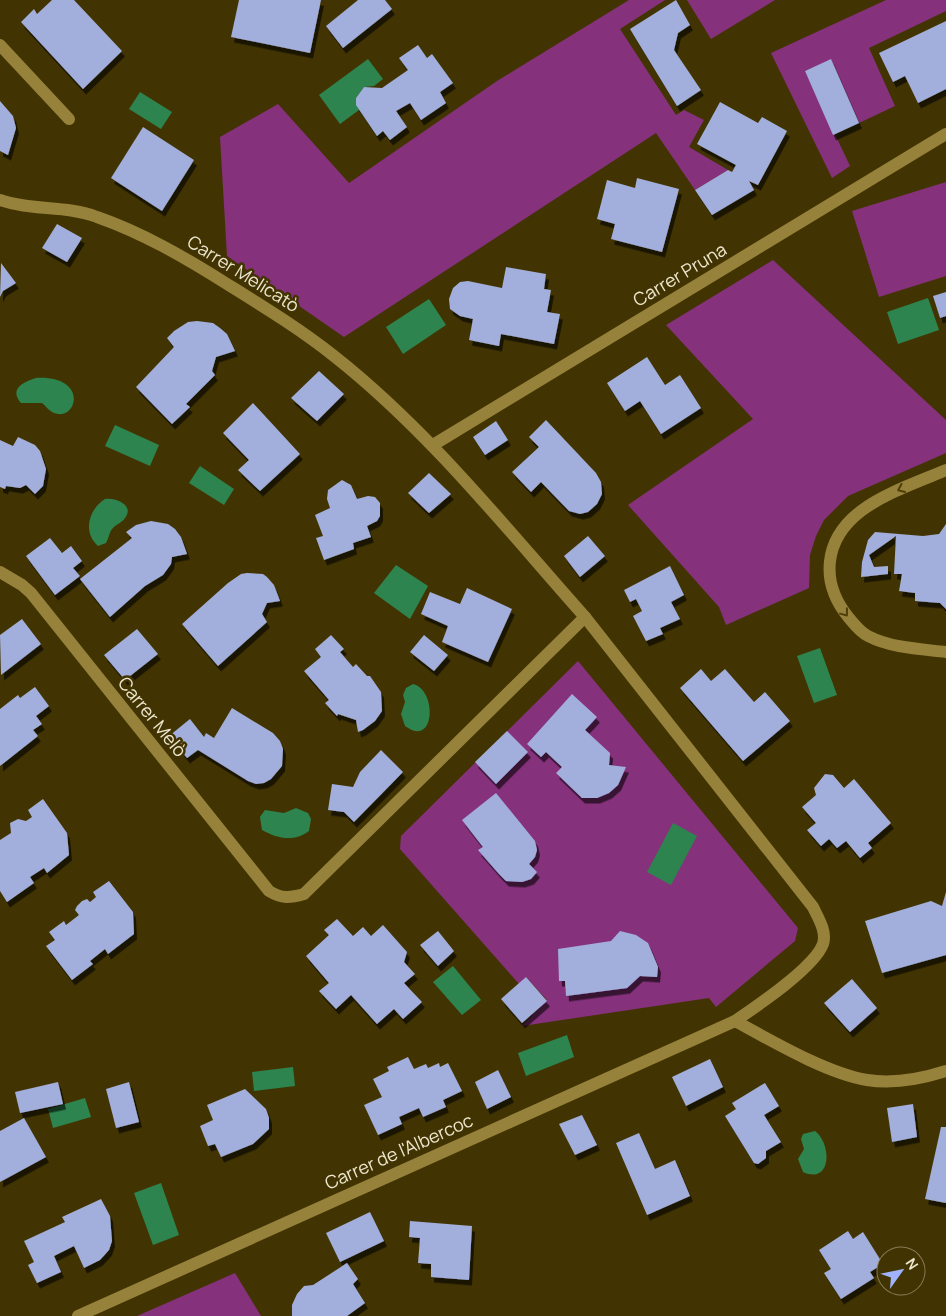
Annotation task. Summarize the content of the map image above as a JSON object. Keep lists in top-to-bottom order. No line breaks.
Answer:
{"streets":{"street":["Carrer Melicatò","Carrer Pruna","Carrer Melò","Carrer de l'Albercoc"]},"crossings":[["Carrer Melicatò","Carrer Pruna"],["Carrer Melicatò","Carrer Melò"],["Carrer Melicatò","Carrer de l'Albercoc"],["Carrer Melò","Carrer de l'Albercoc"]],"north":"top right"}
